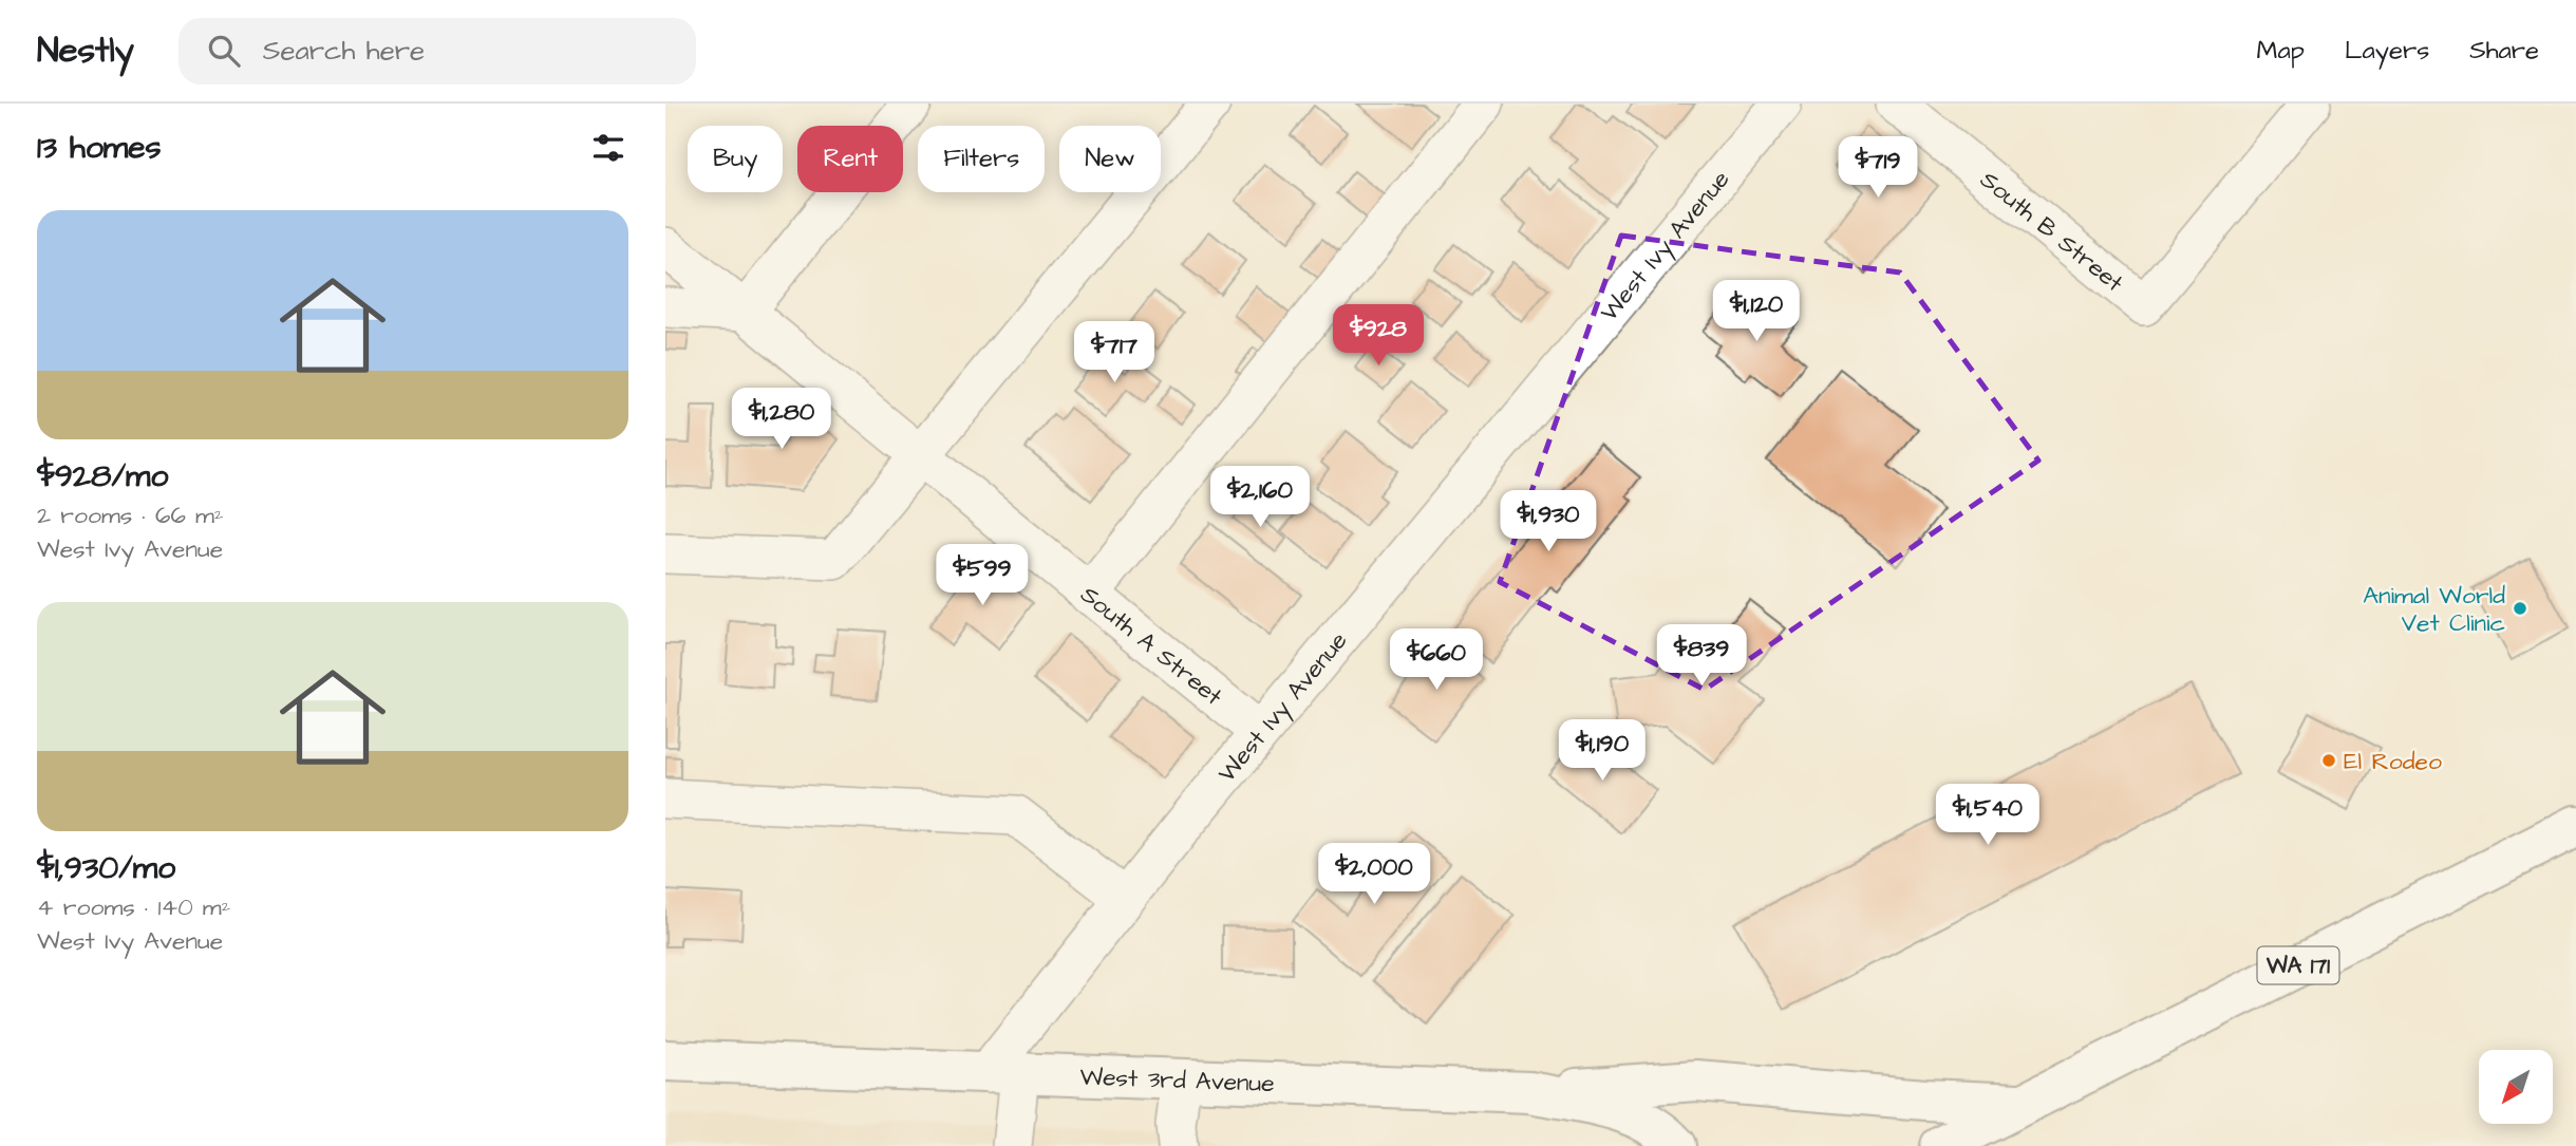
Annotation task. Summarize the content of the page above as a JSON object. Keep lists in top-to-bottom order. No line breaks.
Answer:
{"streets":{"main road":["WA 171","West 3rd Avenue"],"street":["South B Street","West Ivy Avenue","South A Street"]},"crossings":[["West Ivy Avenue","South A Street"],["West Ivy Avenue","West 3rd Avenue"]],"places":["Animal World Vet Clinic","El Rodeo"],"north":"bottom left","page":{"header":"Nestly","search":"Search here","nav":["Map","Layers","Share"],"heading":"13 homes","chip":["Buy","Rent","Filters","New"],"price":["$719","$1,120","$928","$717","$1,280","$2,160","$1,930","$599","$839","$660","$1,190","$1,540","$2,000"],"list":[{"name":"$928/mo","note":"2 rooms · 66 m² · West Ivy Avenue"},{"name":"$1,930/mo","note":"4 rooms · 140 m² · West Ivy Avenue"}]}}
